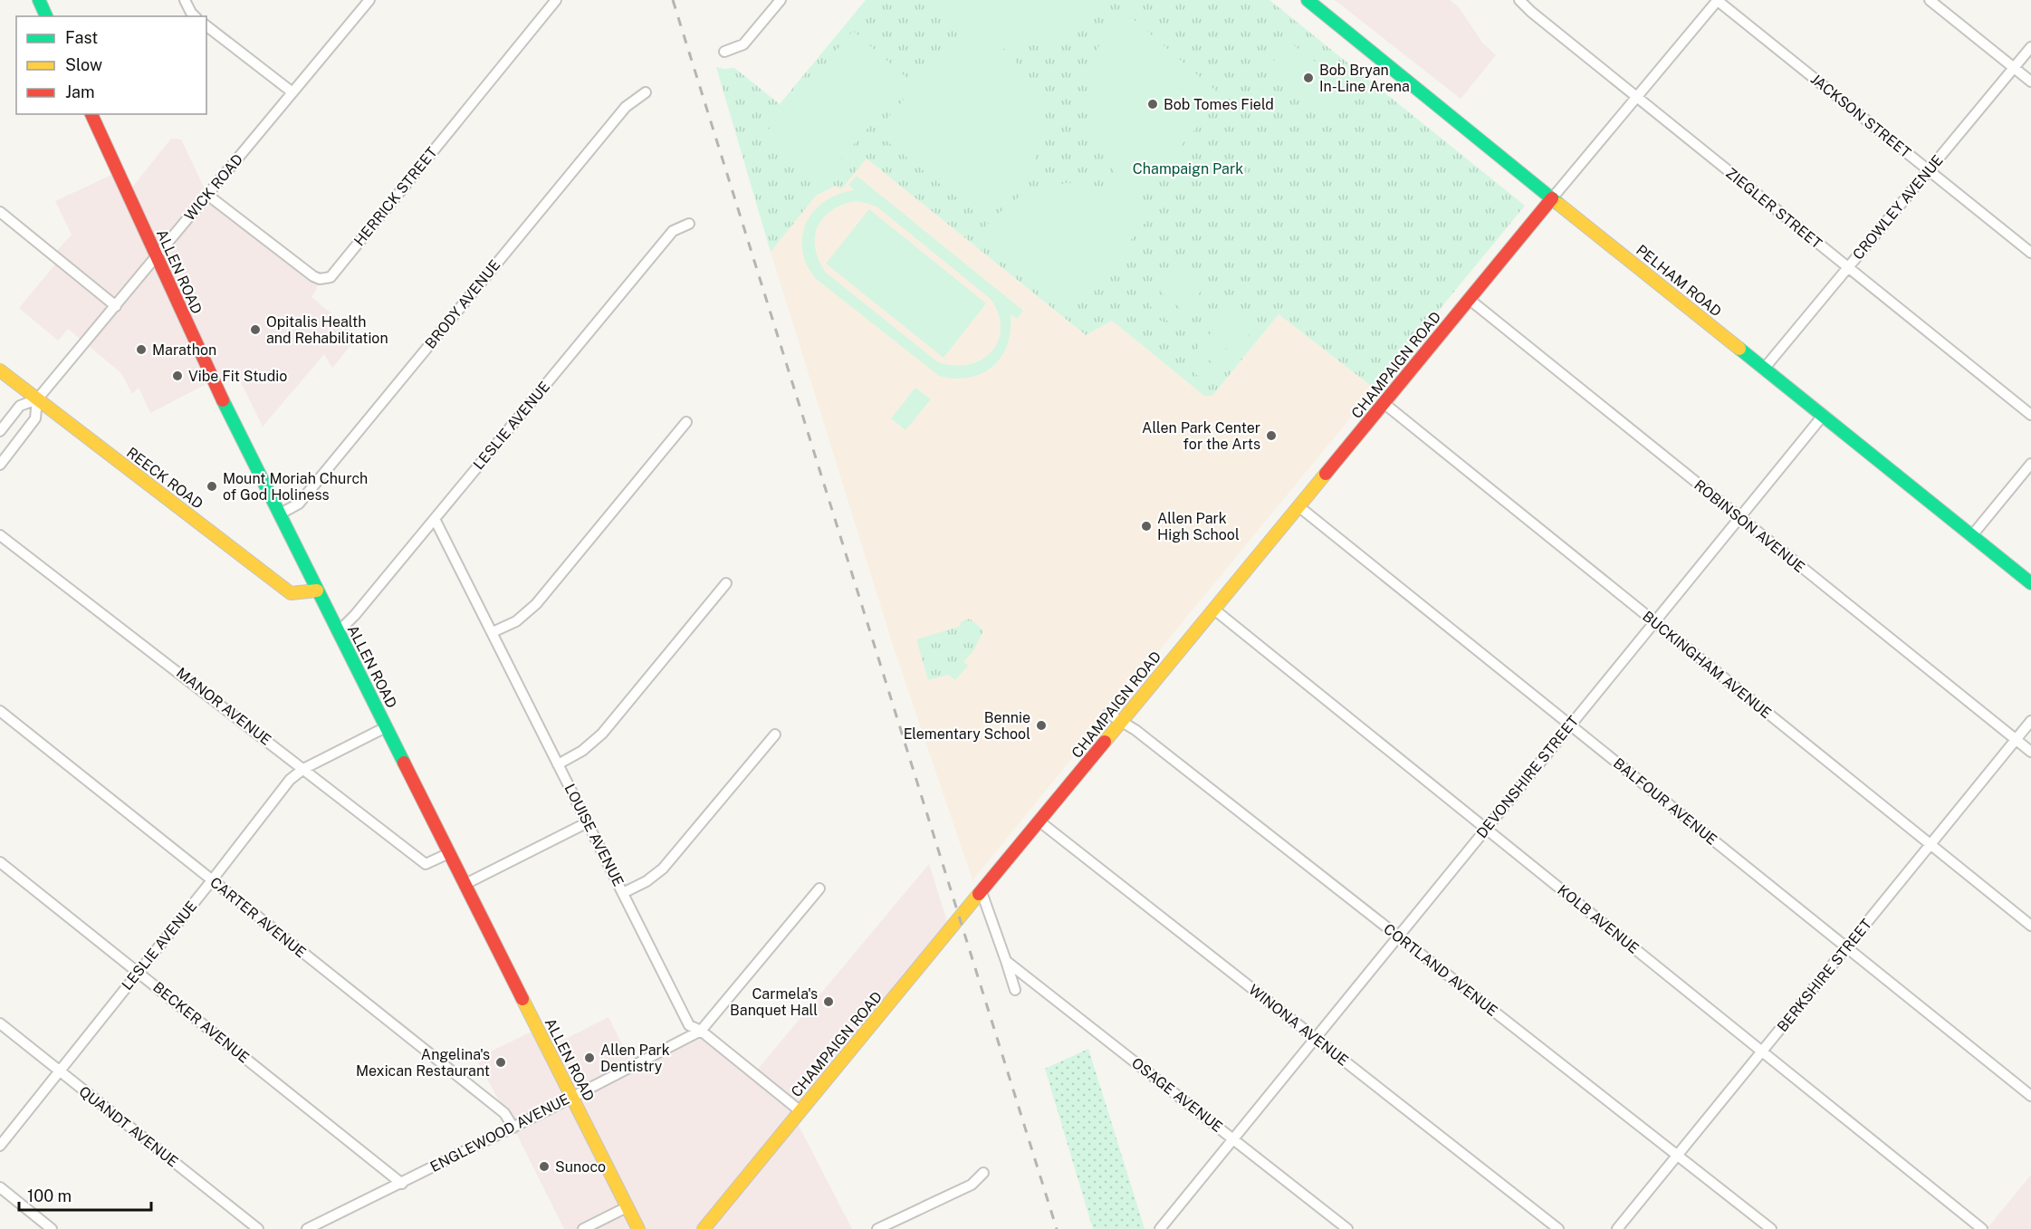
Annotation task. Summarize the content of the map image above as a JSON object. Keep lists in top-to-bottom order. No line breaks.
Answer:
{"streets":{"main road":["ALLEN ROAD","PELHAM ROAD","CHAMPAIGN ROAD","REECK ROAD"],"street":["JACKSON STREET","WICK ROAD","HERRICK STREET","CROWLEY AVENUE","ZIEGLER STREET","BRODY AVENUE","LESLIE AVENUE","ROBINSON AVENUE","BUCKINGHAM AVENUE","MANOR AVENUE","DEVONSHIRE STREET","BALFOUR AVENUE","LOUISE AVENUE","CARTER AVENUE","KOLB AVENUE","CORTLAND AVENUE","BERKSHIRE STREET","BECKER AVENUE","WINONA AVENUE","OSAGE AVENUE","QUANDT AVENUE","ENGLEWOOD AVENUE"]},"crossings":[["JACKSON STREET","CROWLEY AVENUE"],["WICK ROAD","HERRICK STREET"],["WICK ROAD","ALLEN ROAD"],["WICK ROAD","REECK ROAD"],["CROWLEY AVENUE","ZIEGLER STREET"],["CROWLEY AVENUE","PELHAM ROAD"],["ALLEN ROAD","BRODY AVENUE"],["ALLEN ROAD","LESLIE AVENUE"],["ALLEN ROAD","REECK ROAD"],["ALLEN ROAD","MANOR AVENUE"],["ALLEN ROAD","ENGLEWOOD AVENUE"],["PELHAM ROAD","CHAMPAIGN ROAD"],["PELHAM ROAD","DEVONSHIRE STREET"],["CHAMPAIGN ROAD","ROBINSON AVENUE"],["CHAMPAIGN ROAD","BUCKINGHAM AVENUE"],["CHAMPAIGN ROAD","BALFOUR AVENUE"],["CHAMPAIGN ROAD","LOUISE AVENUE"],["CHAMPAIGN ROAD","KOLB AVENUE"],["CHAMPAIGN ROAD","CORTLAND AVENUE"],["CHAMPAIGN ROAD","WINONA AVENUE"],["LESLIE AVENUE","MANOR AVENUE"],["LESLIE AVENUE","LOUISE AVENUE"],["LESLIE AVENUE","CARTER AVENUE"],["LESLIE AVENUE","BECKER AVENUE"],["LESLIE AVENUE","QUANDT AVENUE"],["ROBINSON AVENUE","DEVONSHIRE STREET"],["ROBINSON AVENUE","BERKSHIRE STREET"],["BUCKINGHAM AVENUE","DEVONSHIRE STREET"],["BUCKINGHAM AVENUE","BERKSHIRE STREET"],["DEVONSHIRE STREET","BALFOUR AVENUE"],["DEVONSHIRE STREET","KOLB AVENUE"],["DEVONSHIRE STREET","CORTLAND AVENUE"],["DEVONSHIRE STREET","WINONA AVENUE"],["DEVONSHIRE STREET","OSAGE AVENUE"],["BALFOUR AVENUE","BERKSHIRE STREET"],["LOUISE AVENUE","ENGLEWOOD AVENUE"],["CARTER AVENUE","ENGLEWOOD AVENUE"],["KOLB AVENUE","BERKSHIRE STREET"],["CORTLAND AVENUE","BERKSHIRE STREET"],["BECKER AVENUE","ENGLEWOOD AVENUE"]],"parks":["Champaign Park"],"places":["Bob Bryan In-Line Arena","Bob Tomes Field","Opitalis Health and Rehabilitation","Marathon","Vibe Fit Studio","Allen Park Center for the Arts","Mount Moriah Church of God Holiness","Allen Park High School","Bennie Elementary School","Carmela's Banquet Hall","Allen Park Dentistry","Angelina's Mexican Restaurant","Sunoco"],"legend":["Fast","Slow","Jam"],"scale_bar":"100 m"}
